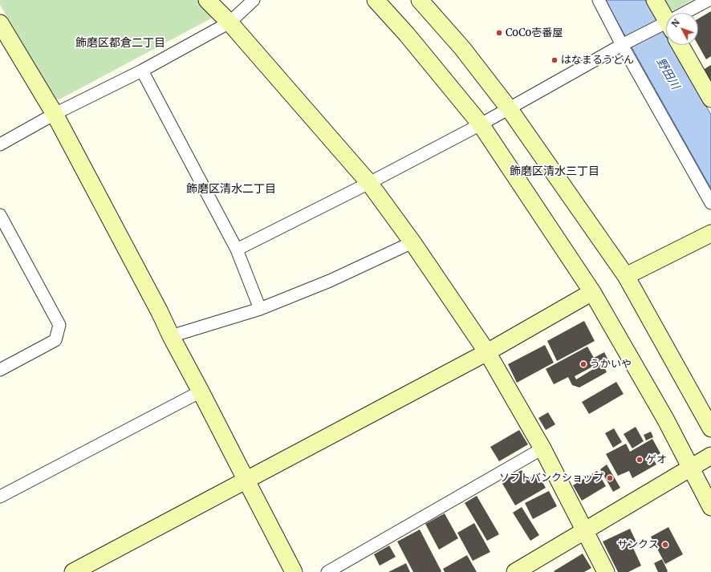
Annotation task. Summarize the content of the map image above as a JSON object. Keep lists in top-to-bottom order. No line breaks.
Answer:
{"districts":["飾磨区都倉二丁目","飾磨区清水三丁目","飾磨区清水二丁目"],"water":["野田川"],"places":["CoCo壱番屋","はなまるうどん","うかいや","ゲオ","ソフトバンクショップ","サンクス"],"north":"top left"}
